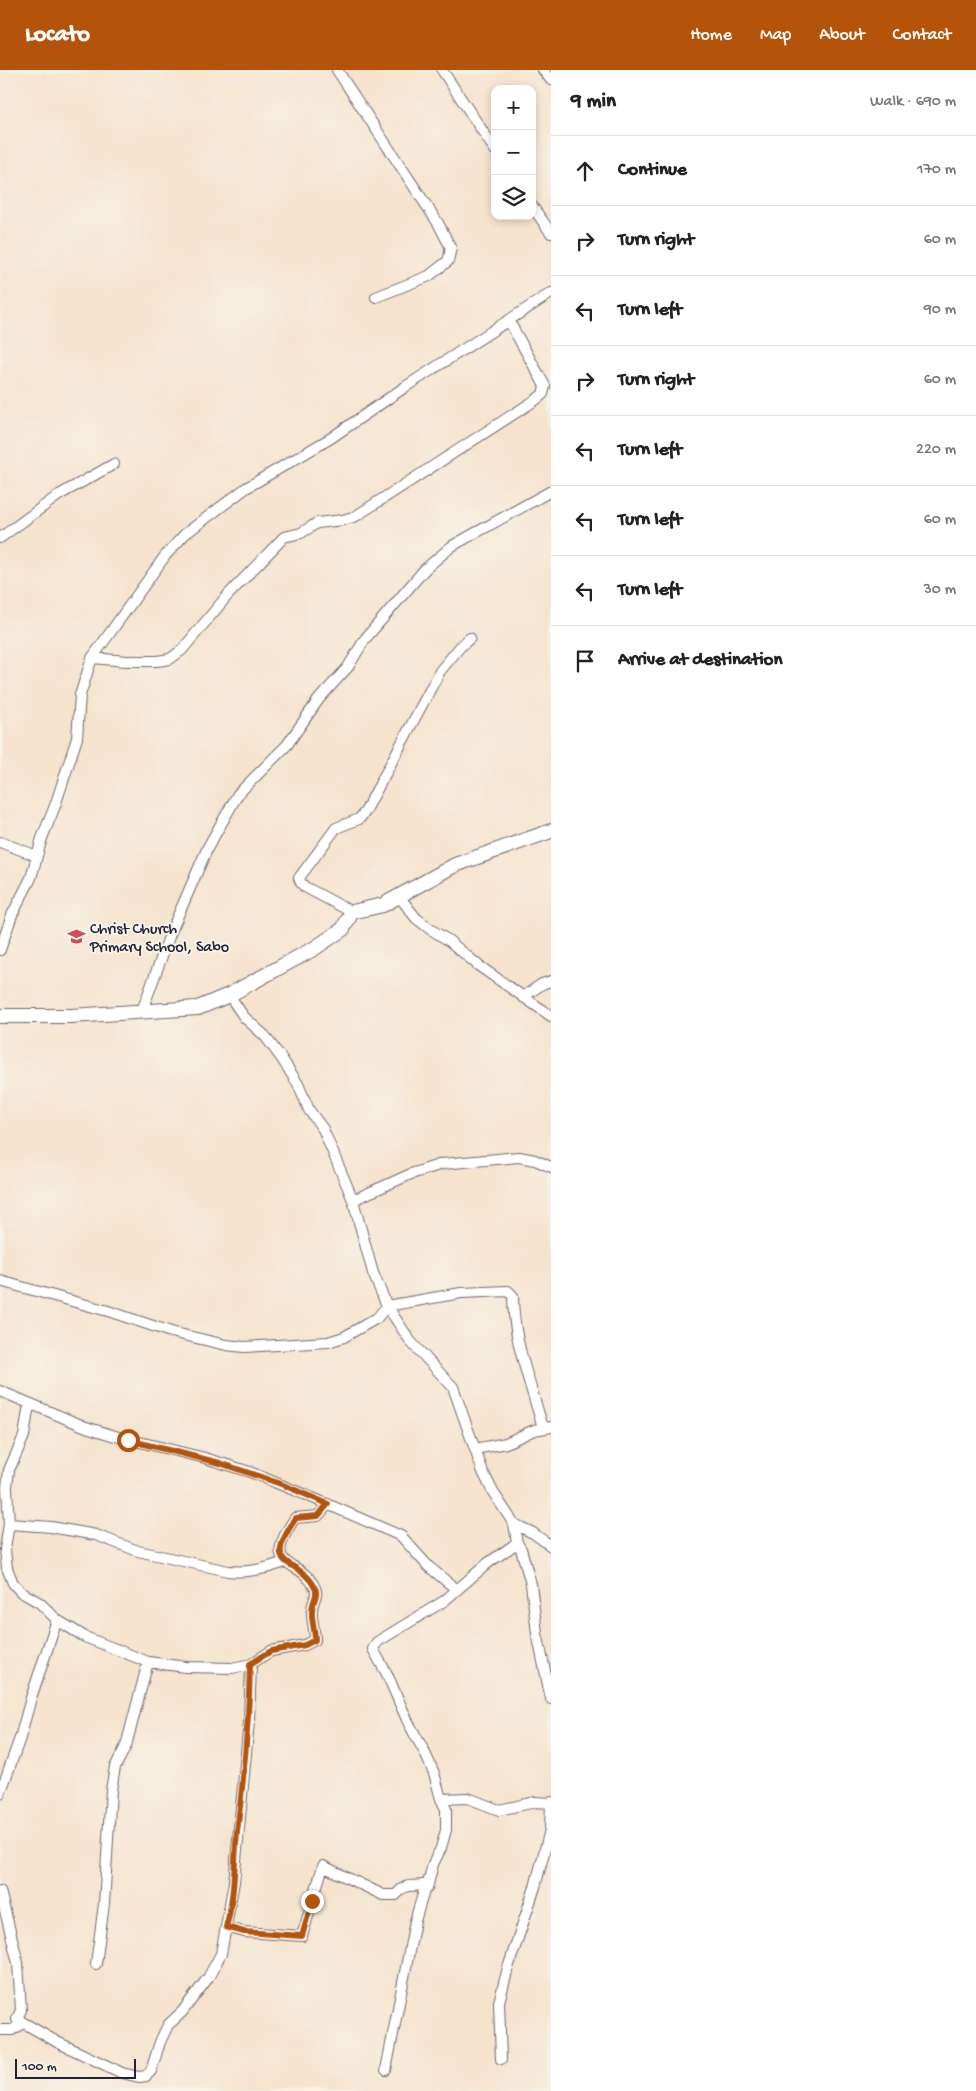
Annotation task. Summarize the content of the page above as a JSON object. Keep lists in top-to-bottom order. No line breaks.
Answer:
{"places":{"school or university":["Christ Church Primary School, Sabo"]},"scale_bar":"100 m","page":{"header":"Locato","nav":["Home","Map","About","Contact"],"heading":["9 min","Walk · 690 m"],"map_buttons":["+","−"],"list":[["Continue","170 m"],["Turn right","60 m"],["Turn left","90 m"],["Turn right","60 m"],["Turn left","220 m"],["Turn left","60 m"],["Turn left","30 m"],"Arrive at destination"],"scale":"100 m"}}
